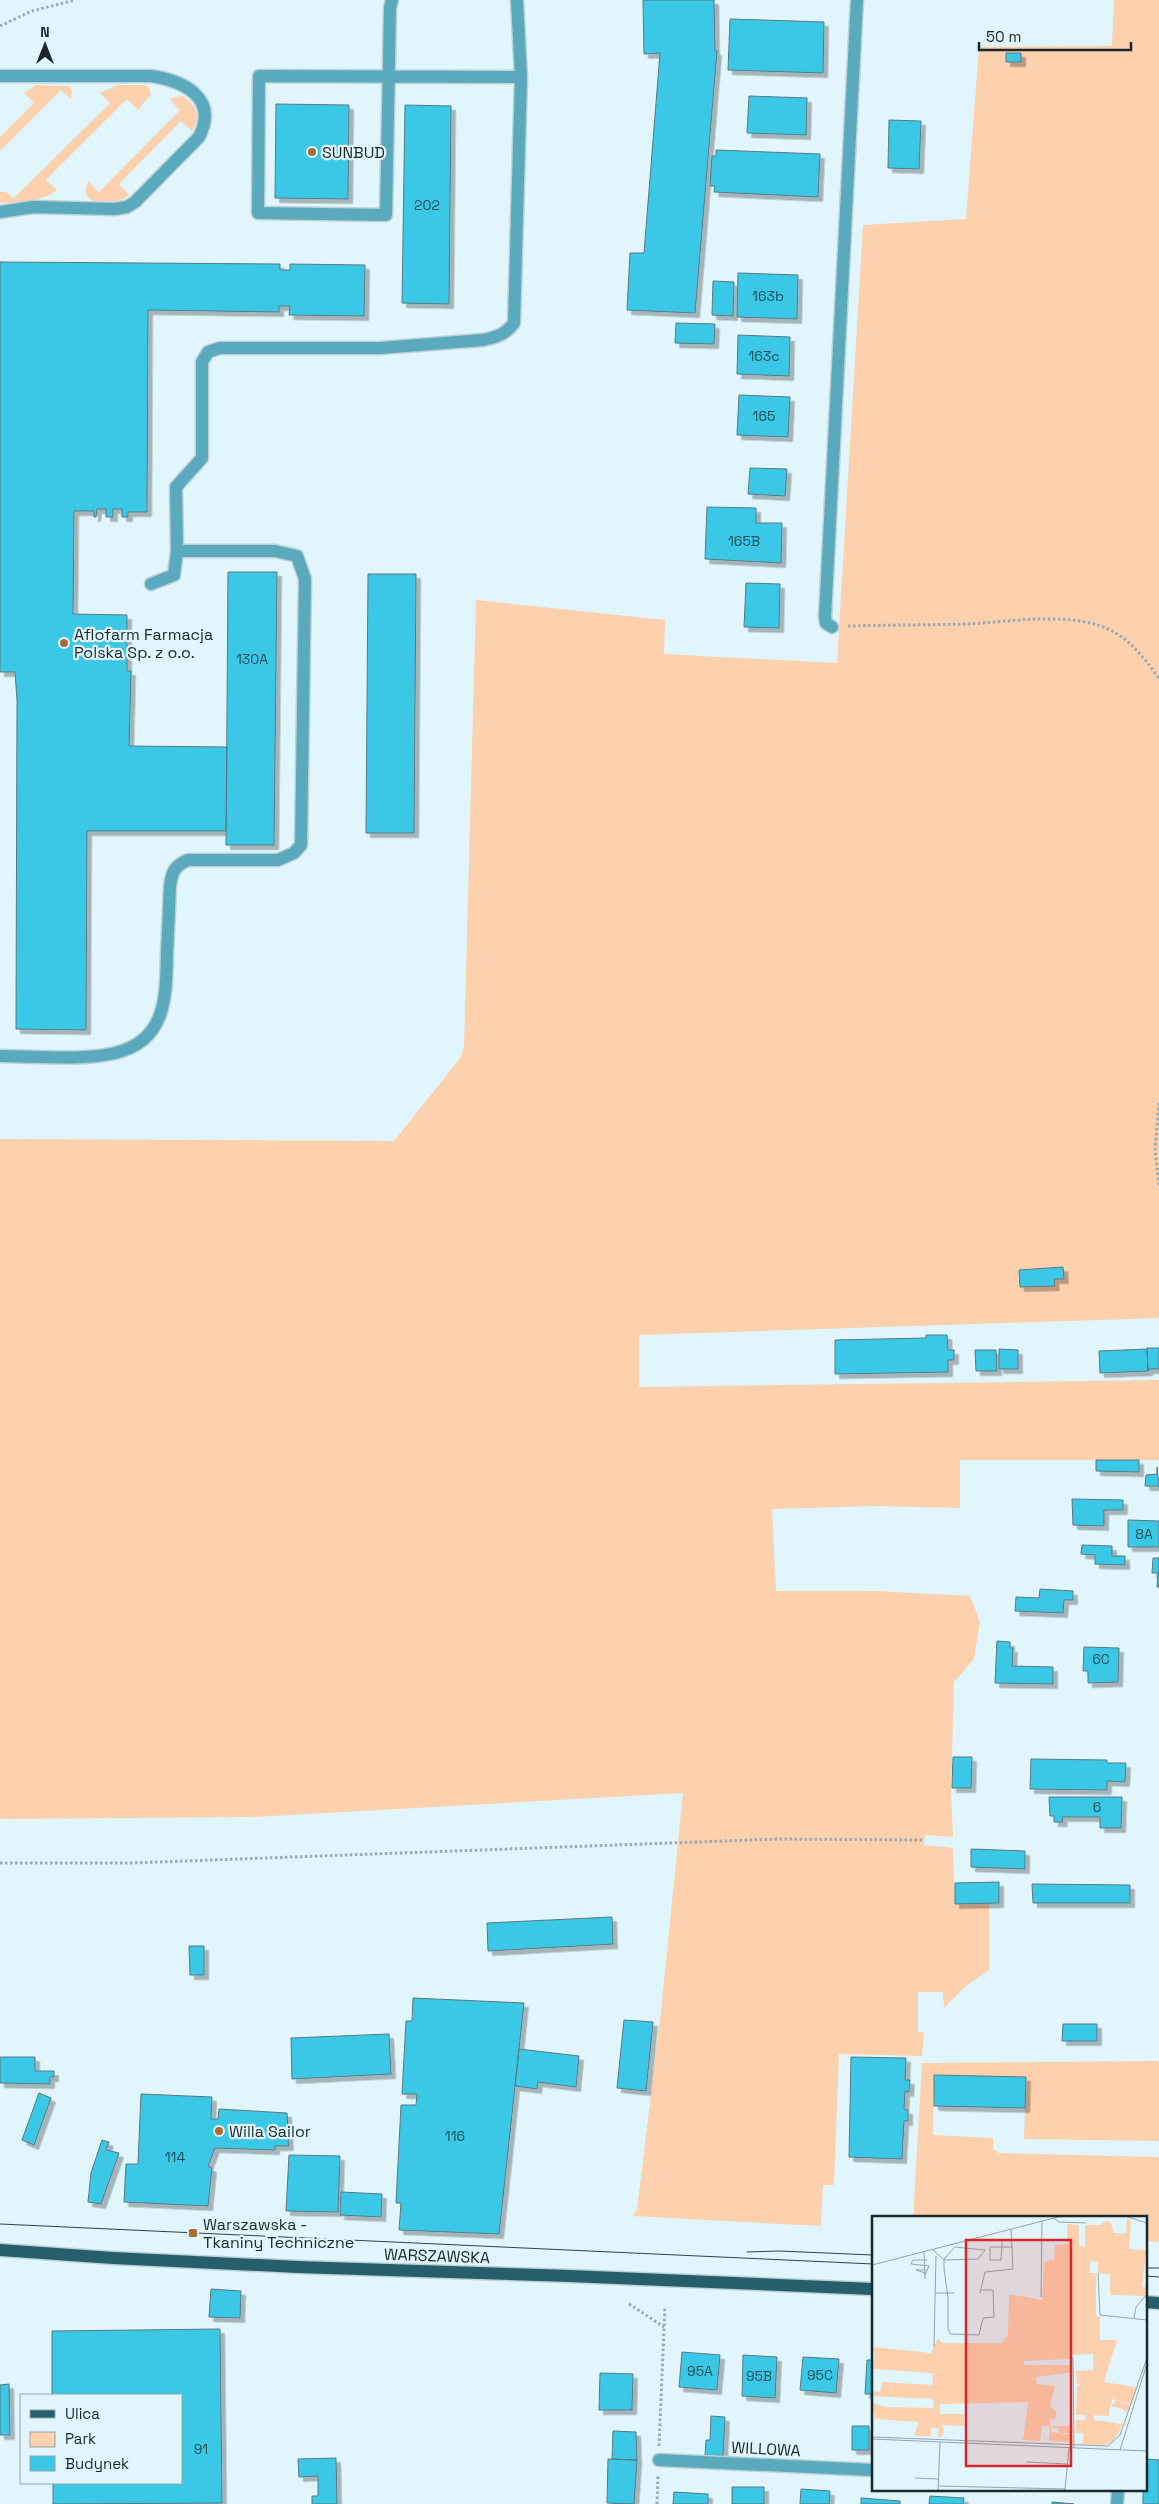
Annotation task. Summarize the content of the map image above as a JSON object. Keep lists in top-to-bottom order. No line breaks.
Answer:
{"streets":{"main road":["WARSZAWSKA"],"street":["WILLOWA"]},"places":{"other":["SUNBUD","Aflofarm Farmacja Polska Sp. z o.o.","Willa Sailor"],"transit":["Warszawska - Tkaniny Techniczne"]},"house_numbers":["202","163b","163c","165","165B","130A","8A","6C","6","116","114","95A","95C","95B","91"],"legend":["Ulica","Park","Budynek"],"scale_bar":"50 m","north":"top"}
